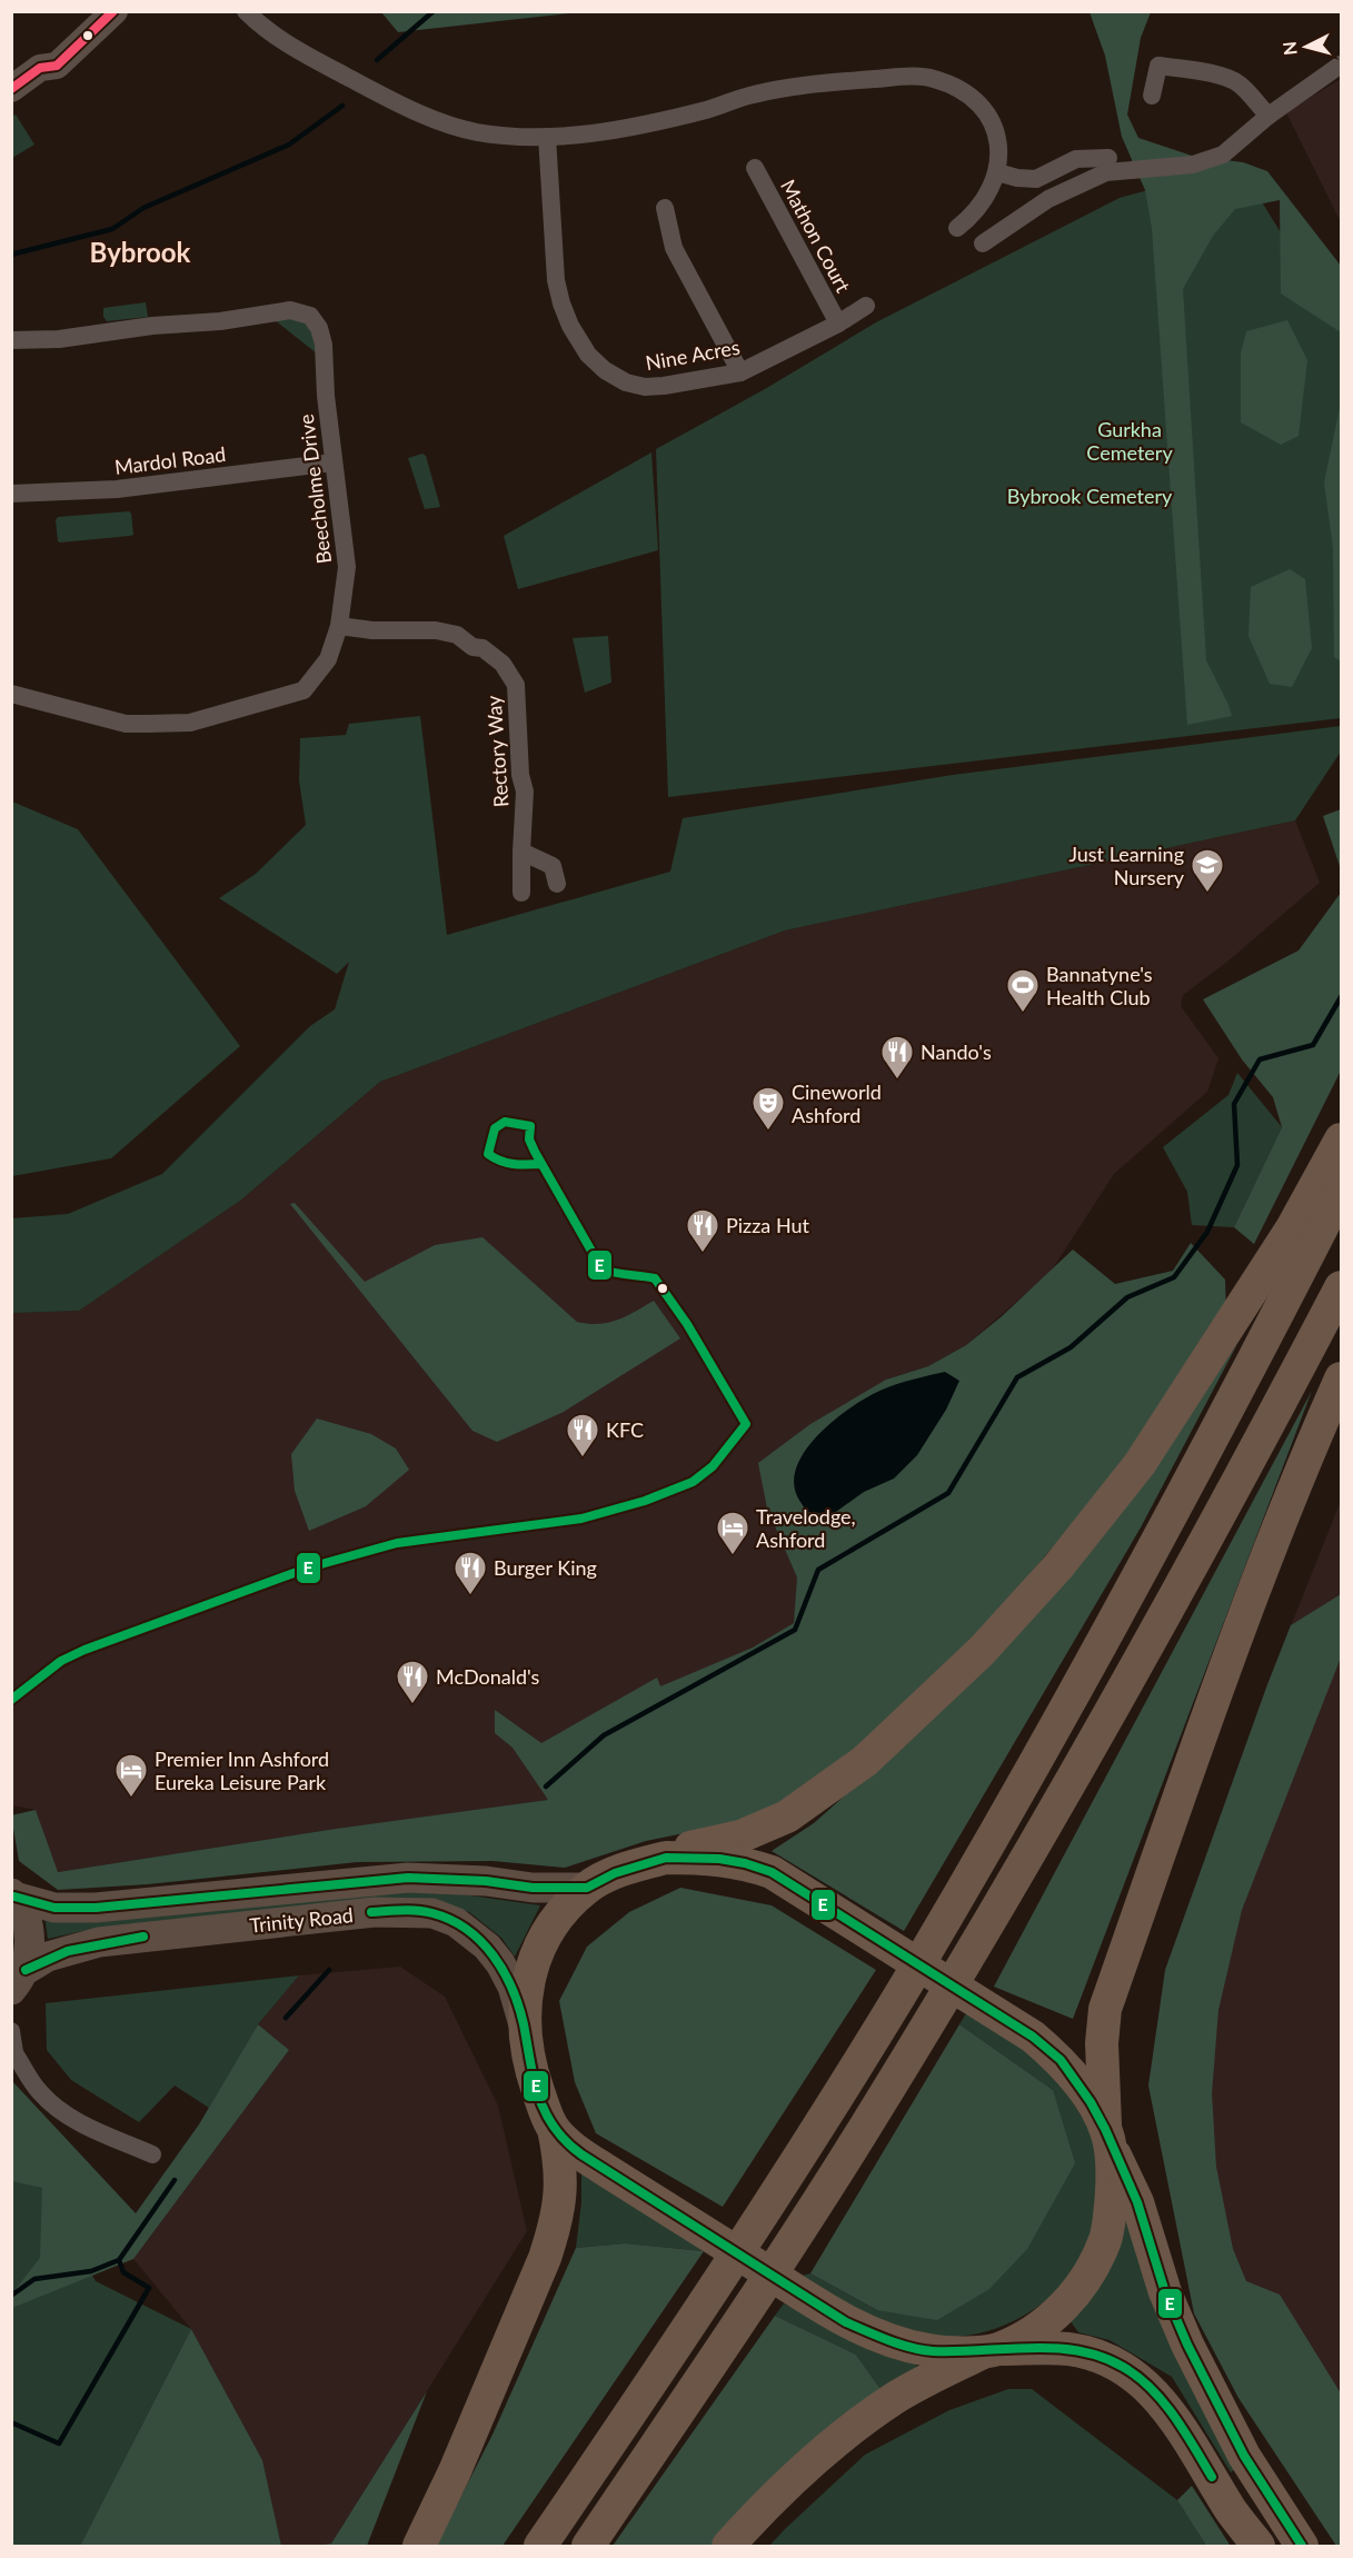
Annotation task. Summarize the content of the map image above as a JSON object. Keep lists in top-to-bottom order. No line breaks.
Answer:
{"streets":{"main road":["Trinity Road"],"street":["Mathon Court","Nine Acres","Mardol Road","Beecholme Drive","Rectory Way"]},"crossings":[["Mathon Court","Nine Acres"],["Mardol Road","Beecholme Drive"],["Beecholme Drive","Rectory Way"]],"districts":["Bybrook"],"parks":["Gurkha Cemetery","Bybrook Cemetery"],"places":{"school or university":["Just Learning Nursery"],"sports":["Bannatyne's Health Club"],"restaurant":["Nando's","Pizza Hut","KFC","Burger King","McDonald's"],"theatre":["Cineworld Ashford"],"hotel":["Travelodge, Ashford","Premier Inn Ashford Eureka Leisure Park"]},"lines":["transit line E"],"north":"left"}
